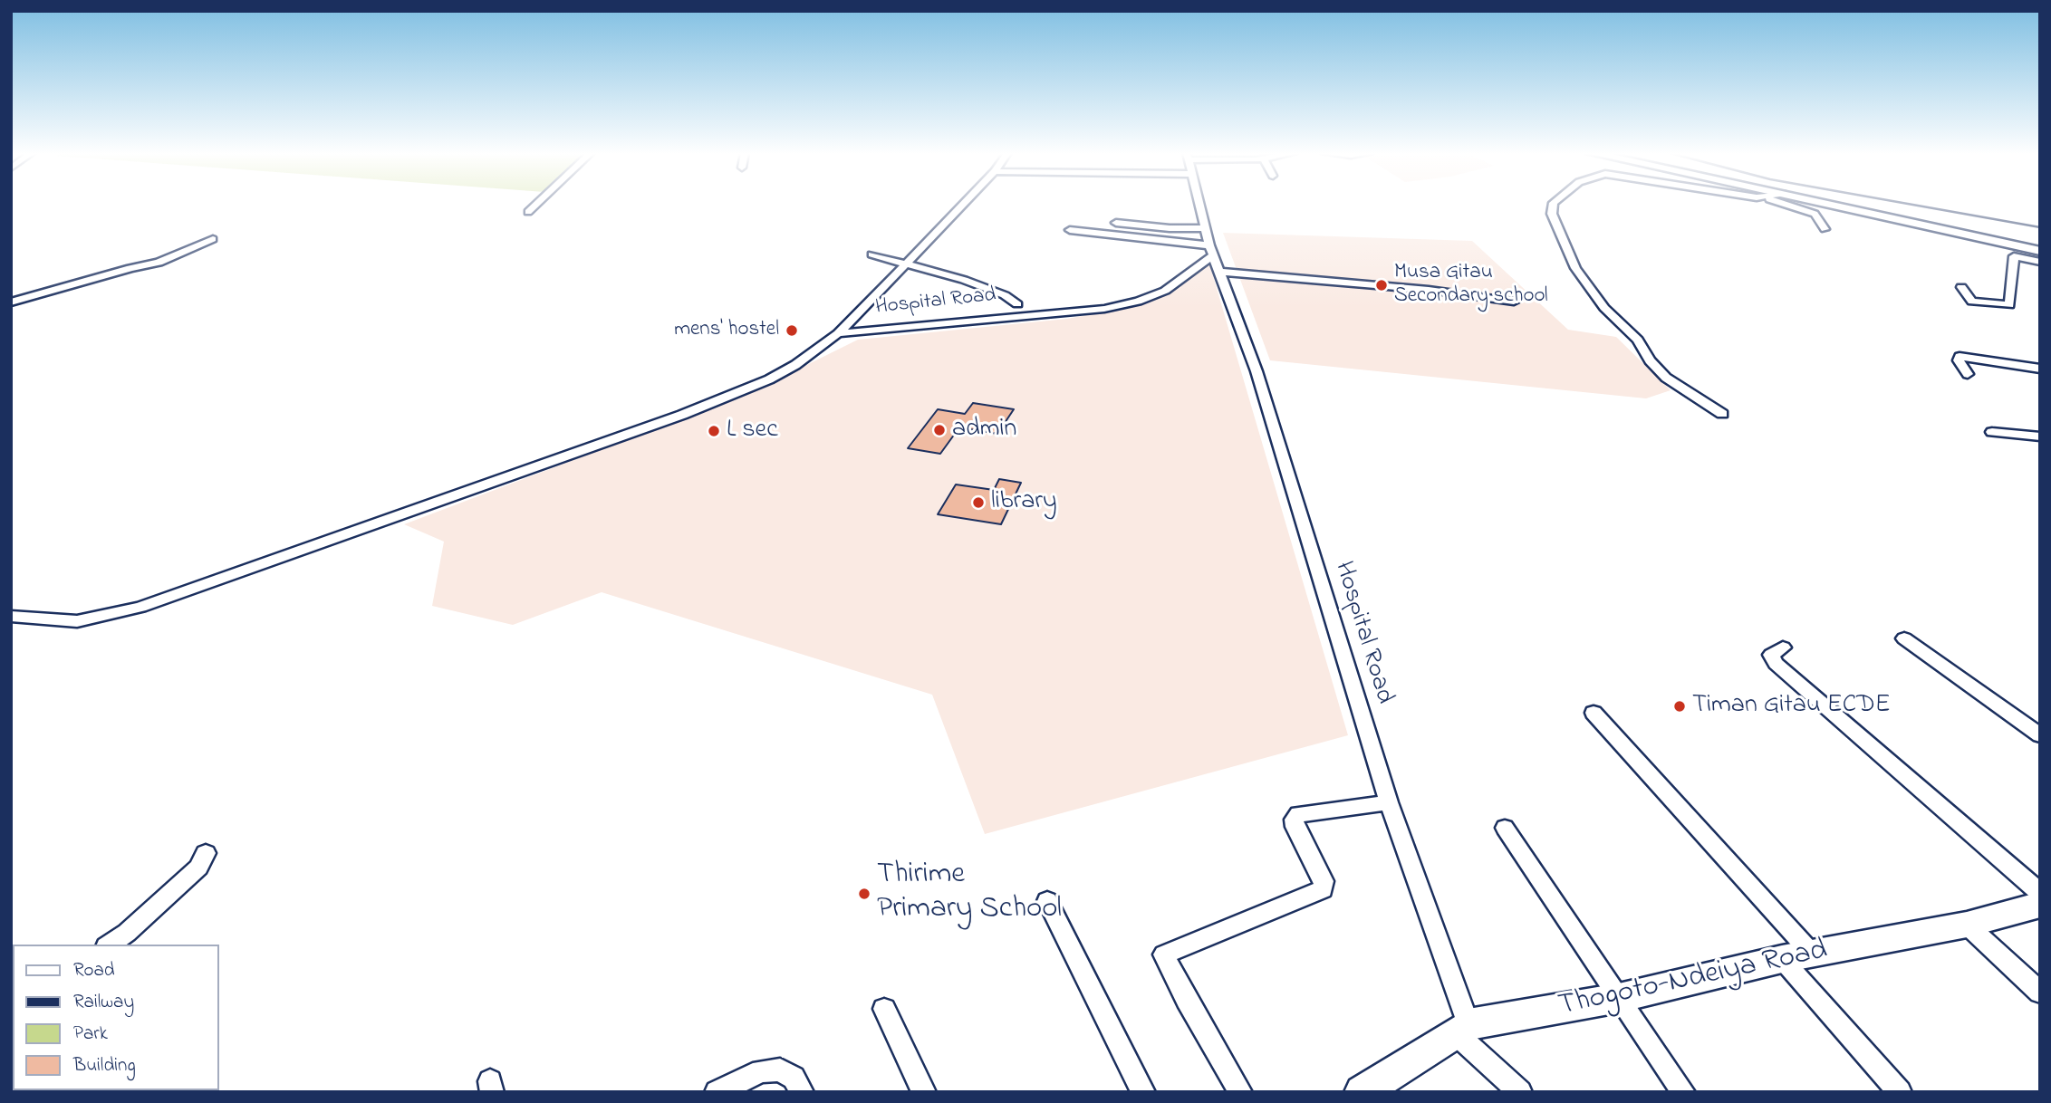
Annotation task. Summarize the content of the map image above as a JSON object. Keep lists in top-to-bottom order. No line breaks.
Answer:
{"streets":{"main road":["Thogoto-Ndeiya Road"],"street":["Hospital Road"]},"crossings":[["Hospital Road","Thogoto-Ndeiya Road"]],"places":["Musa Gitau Secondary school","mens' hostel","admin","L sec","library","Timan Gitau ECDE","Thirime Primary School"],"legend":["Road","Railway","Park","Building"]}
